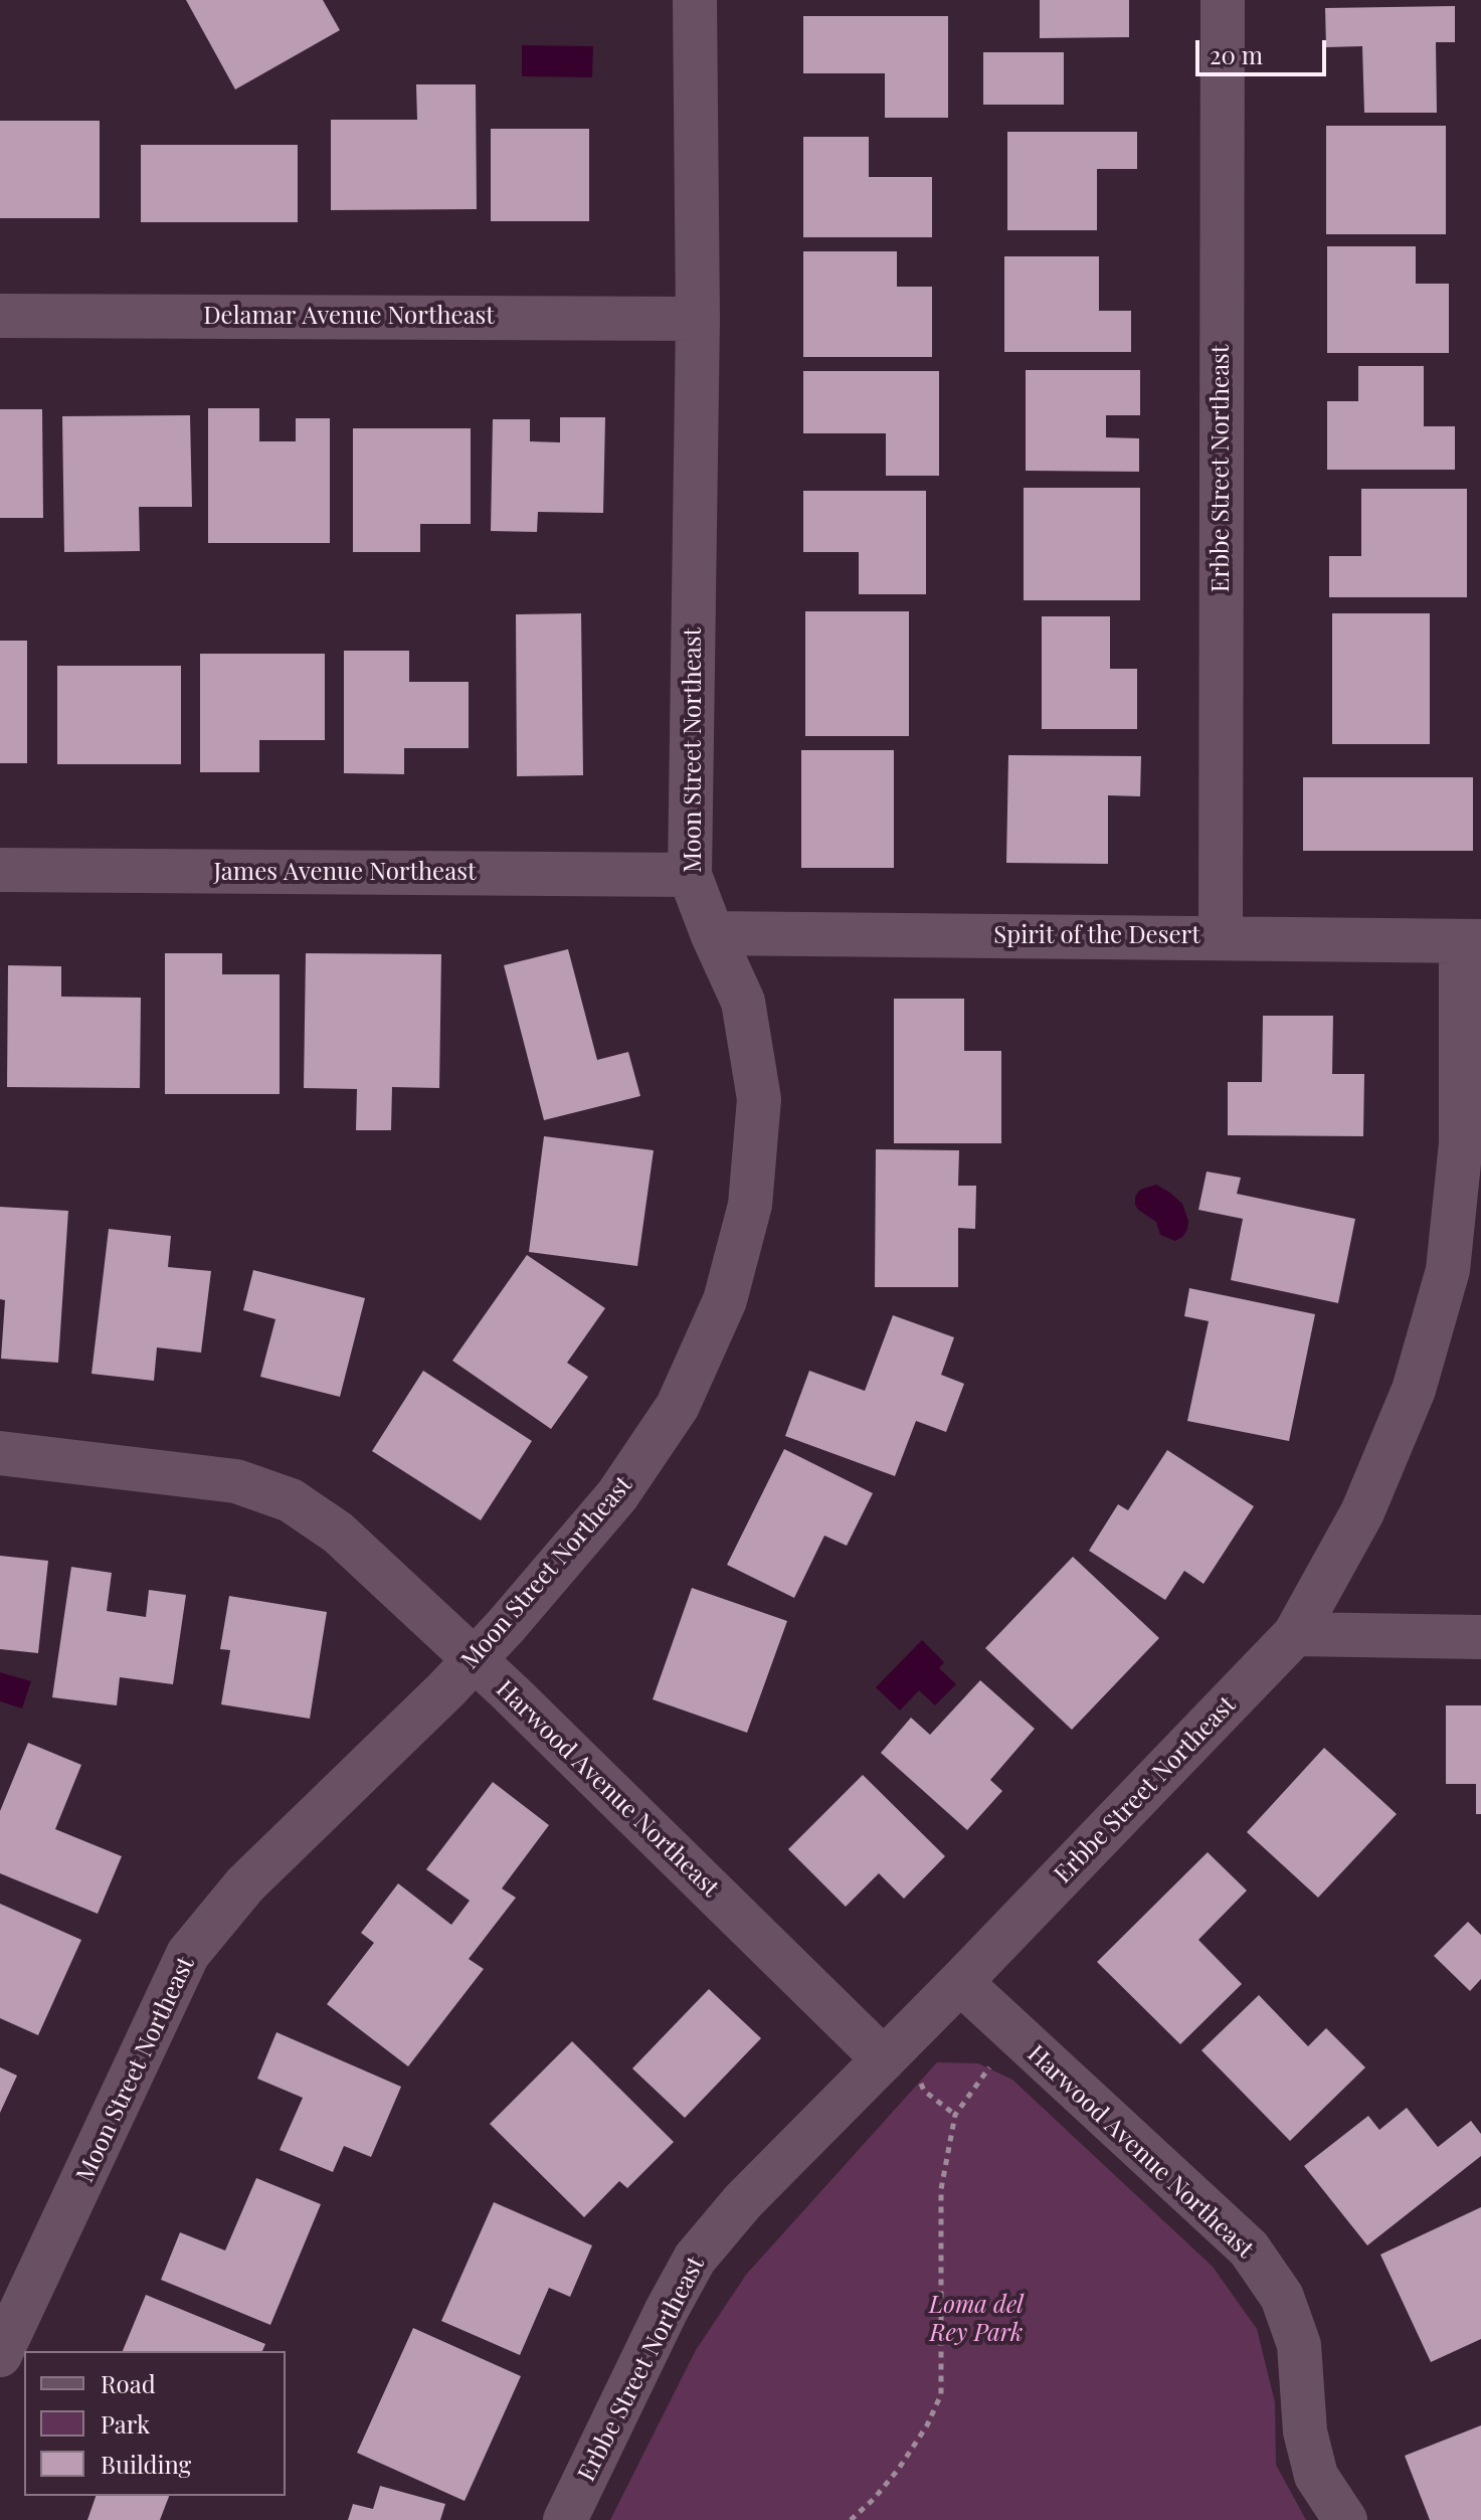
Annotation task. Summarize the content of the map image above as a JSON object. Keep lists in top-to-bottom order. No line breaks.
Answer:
{"streets":{"street":["Delamar Avenue Northeast","Erbbe Street Northeast","Moon Street Northeast","James Avenue Northeast","Spirit of the Desert","Harwood Avenue Northeast"]},"crossings":[["Delamar Avenue Northeast","Moon Street Northeast"],["Erbbe Street Northeast","Spirit of the Desert"],["Erbbe Street Northeast","Harwood Avenue Northeast"],["Moon Street Northeast","James Avenue Northeast"],["Moon Street Northeast","Spirit of the Desert"],["Moon Street Northeast","Harwood Avenue Northeast"]],"parks":["Loma del Rey Park"],"legend":["Road","Park","Building"],"scale_bar":"20 m"}
